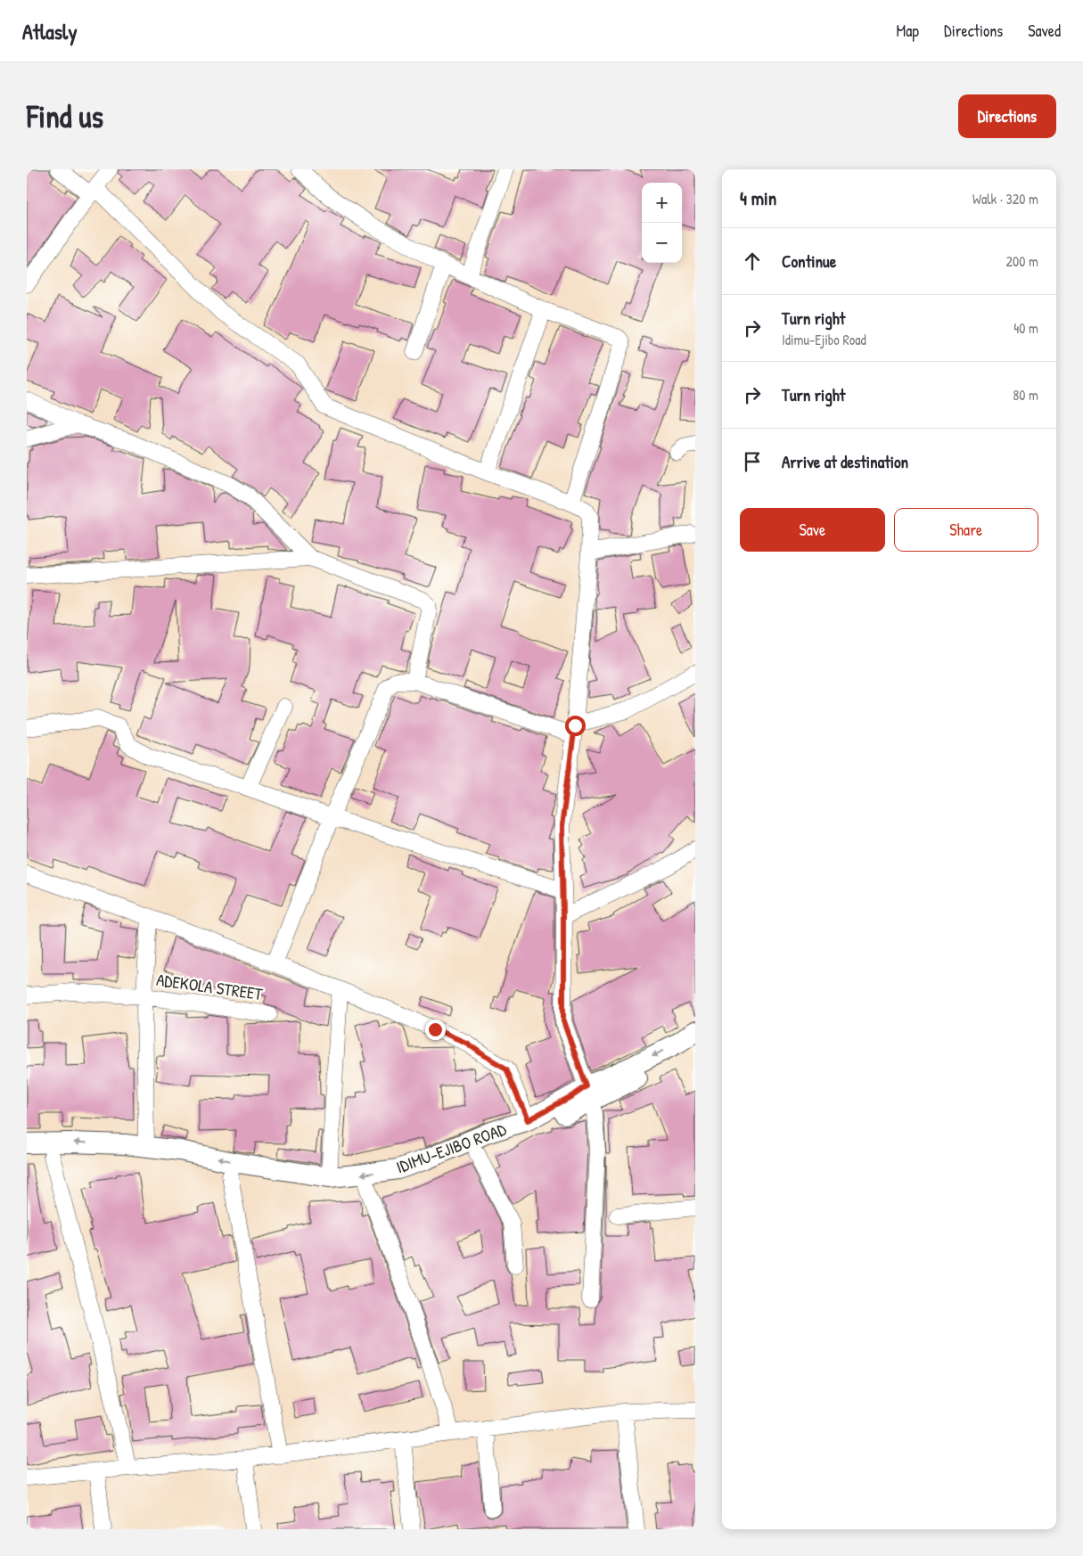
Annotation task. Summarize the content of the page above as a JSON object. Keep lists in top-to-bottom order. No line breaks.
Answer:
{"streets":{"main road":["IDIMU-EJIBO ROAD"],"street":["ADEKOLA STREET"]},"page":{"header":"Atlasly","nav":["Map","Directions","Saved"],"buttons":["Directions",["Save","Share"]],"title":"Find us","heading":["4 min","Walk · 320 m"],"map_buttons":["+","−"],"list":[["Continue","200 m"],["Turn right","Idimu-Ejibo Road","40 m"],["Turn right","80 m"],"Arrive at destination"]}}
